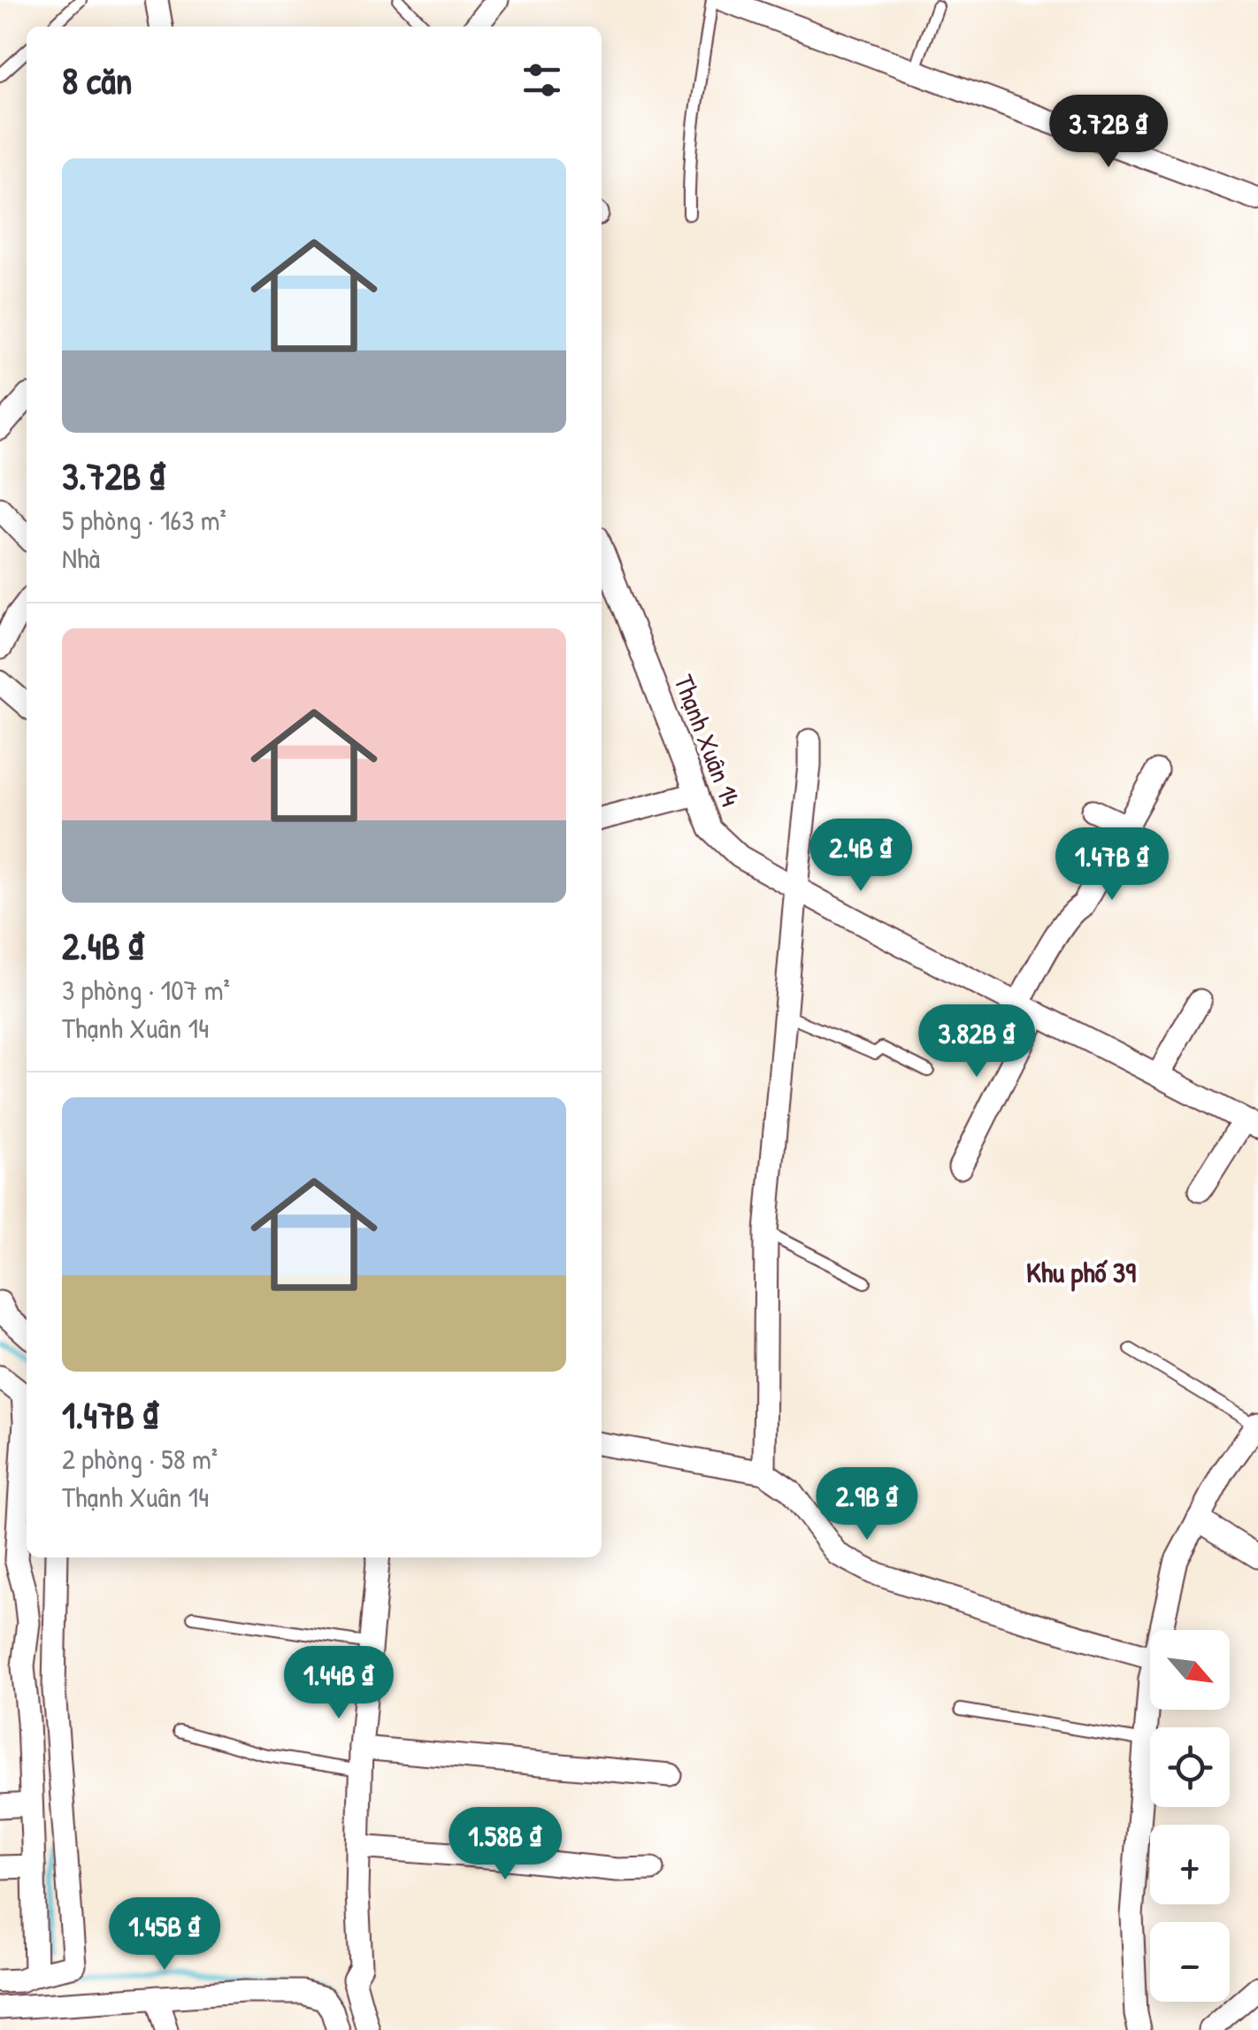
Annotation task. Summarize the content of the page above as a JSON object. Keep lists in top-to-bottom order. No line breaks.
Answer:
{"streets":{"street":["Thạnh Xuân 14"]},"districts":["Khu phố 39"],"north":"bottom right","page":{"heading":"8 căn","price":["3.72B ₫","2.4B ₫","1.47B ₫","3.82B ₫","2.9B ₫","1.44B ₫","1.58B ₫","1.45B ₫"],"list":[{"name":"3.72B ₫","note":"5 phòng · 163 m² · Nhà"},{"name":"2.4B ₫","note":"3 phòng · 107 m² · Thạnh Xuân 14"},{"name":"1.47B ₫","note":"2 phòng · 58 m² · Thạnh Xuân 14"}],"map_buttons":["+","−"]}}
